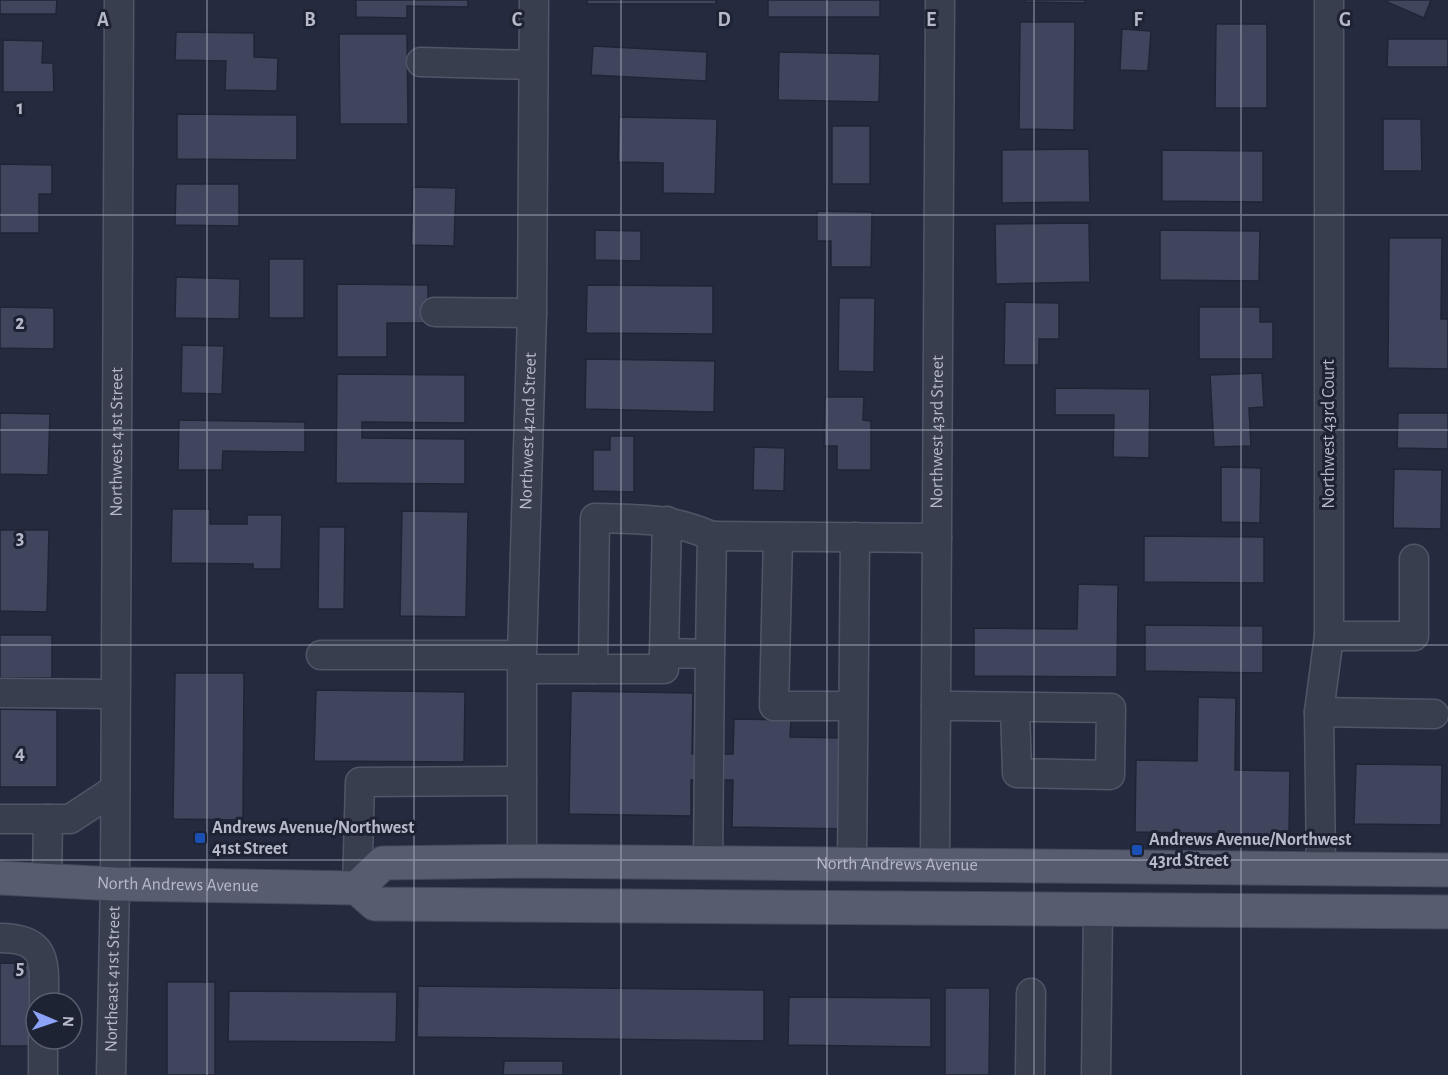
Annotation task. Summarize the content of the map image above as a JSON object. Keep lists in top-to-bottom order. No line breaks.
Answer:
{"streets":{"main road":["North Andrews Avenue"],"street":["Northwest 42nd Street","Northwest 43rd Street","Northwest 43rd Court","Northwest 41st Street","Northeast 41st Street"]},"crossings":[["Northwest 42nd Street","North Andrews Avenue"],["Northwest 43rd Street","North Andrews Avenue"],["Northwest 43rd Court","North Andrews Avenue"],["Northwest 41st Street","North Andrews Avenue"],["Northwest 41st Street","Northeast 41st Street"],["North Andrews Avenue","Northeast 41st Street"]],"places":{"transit":["Andrews Avenue/Northwest 41st Street","Andrews Avenue/Northwest 43rd Street"]},"north":"right","grid":{"columns":["A","B","C","D","E","F","G"],"rows":["1","2","3","4","5"]}}
